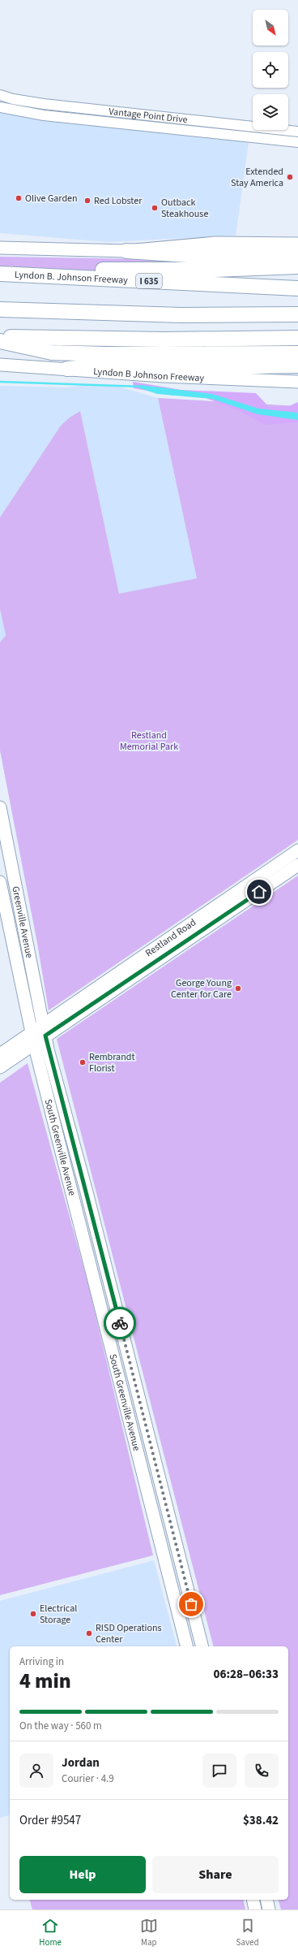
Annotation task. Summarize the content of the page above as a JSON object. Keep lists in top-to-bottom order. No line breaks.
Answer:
{"streets":{"highway":["Lyndon B. Johnson Freeway","I 635"],"main road":["Lyndon B Johnson Freeway","Greenville Avenue","Restland Road","South Greenville Avenue"],"street":["Vantage Point Drive"]},"crossings":[["Greenville Avenue","Restland Road"],["Greenville Avenue","South Greenville Avenue"],["Restland Road","South Greenville Avenue"]],"parks":["Restland Memorial Park"],"places":["Extended Stay America","Olive Garden","Red Lobster","Outback Steakhouse","George Young Center for Care","Rembrandt Florist","Electrical Storage","RISD Operations Center"],"north":"bottom right","page":{"heading":["4 min","Arriving in","06:28–06:33"],"panel":["Jordan","Courier · 4.9","Order #9547","$38.42"],"bar":"On the way · 560 m","buttons":["Help","Share"],"tabs":["Home","Map","Saved"]}}
